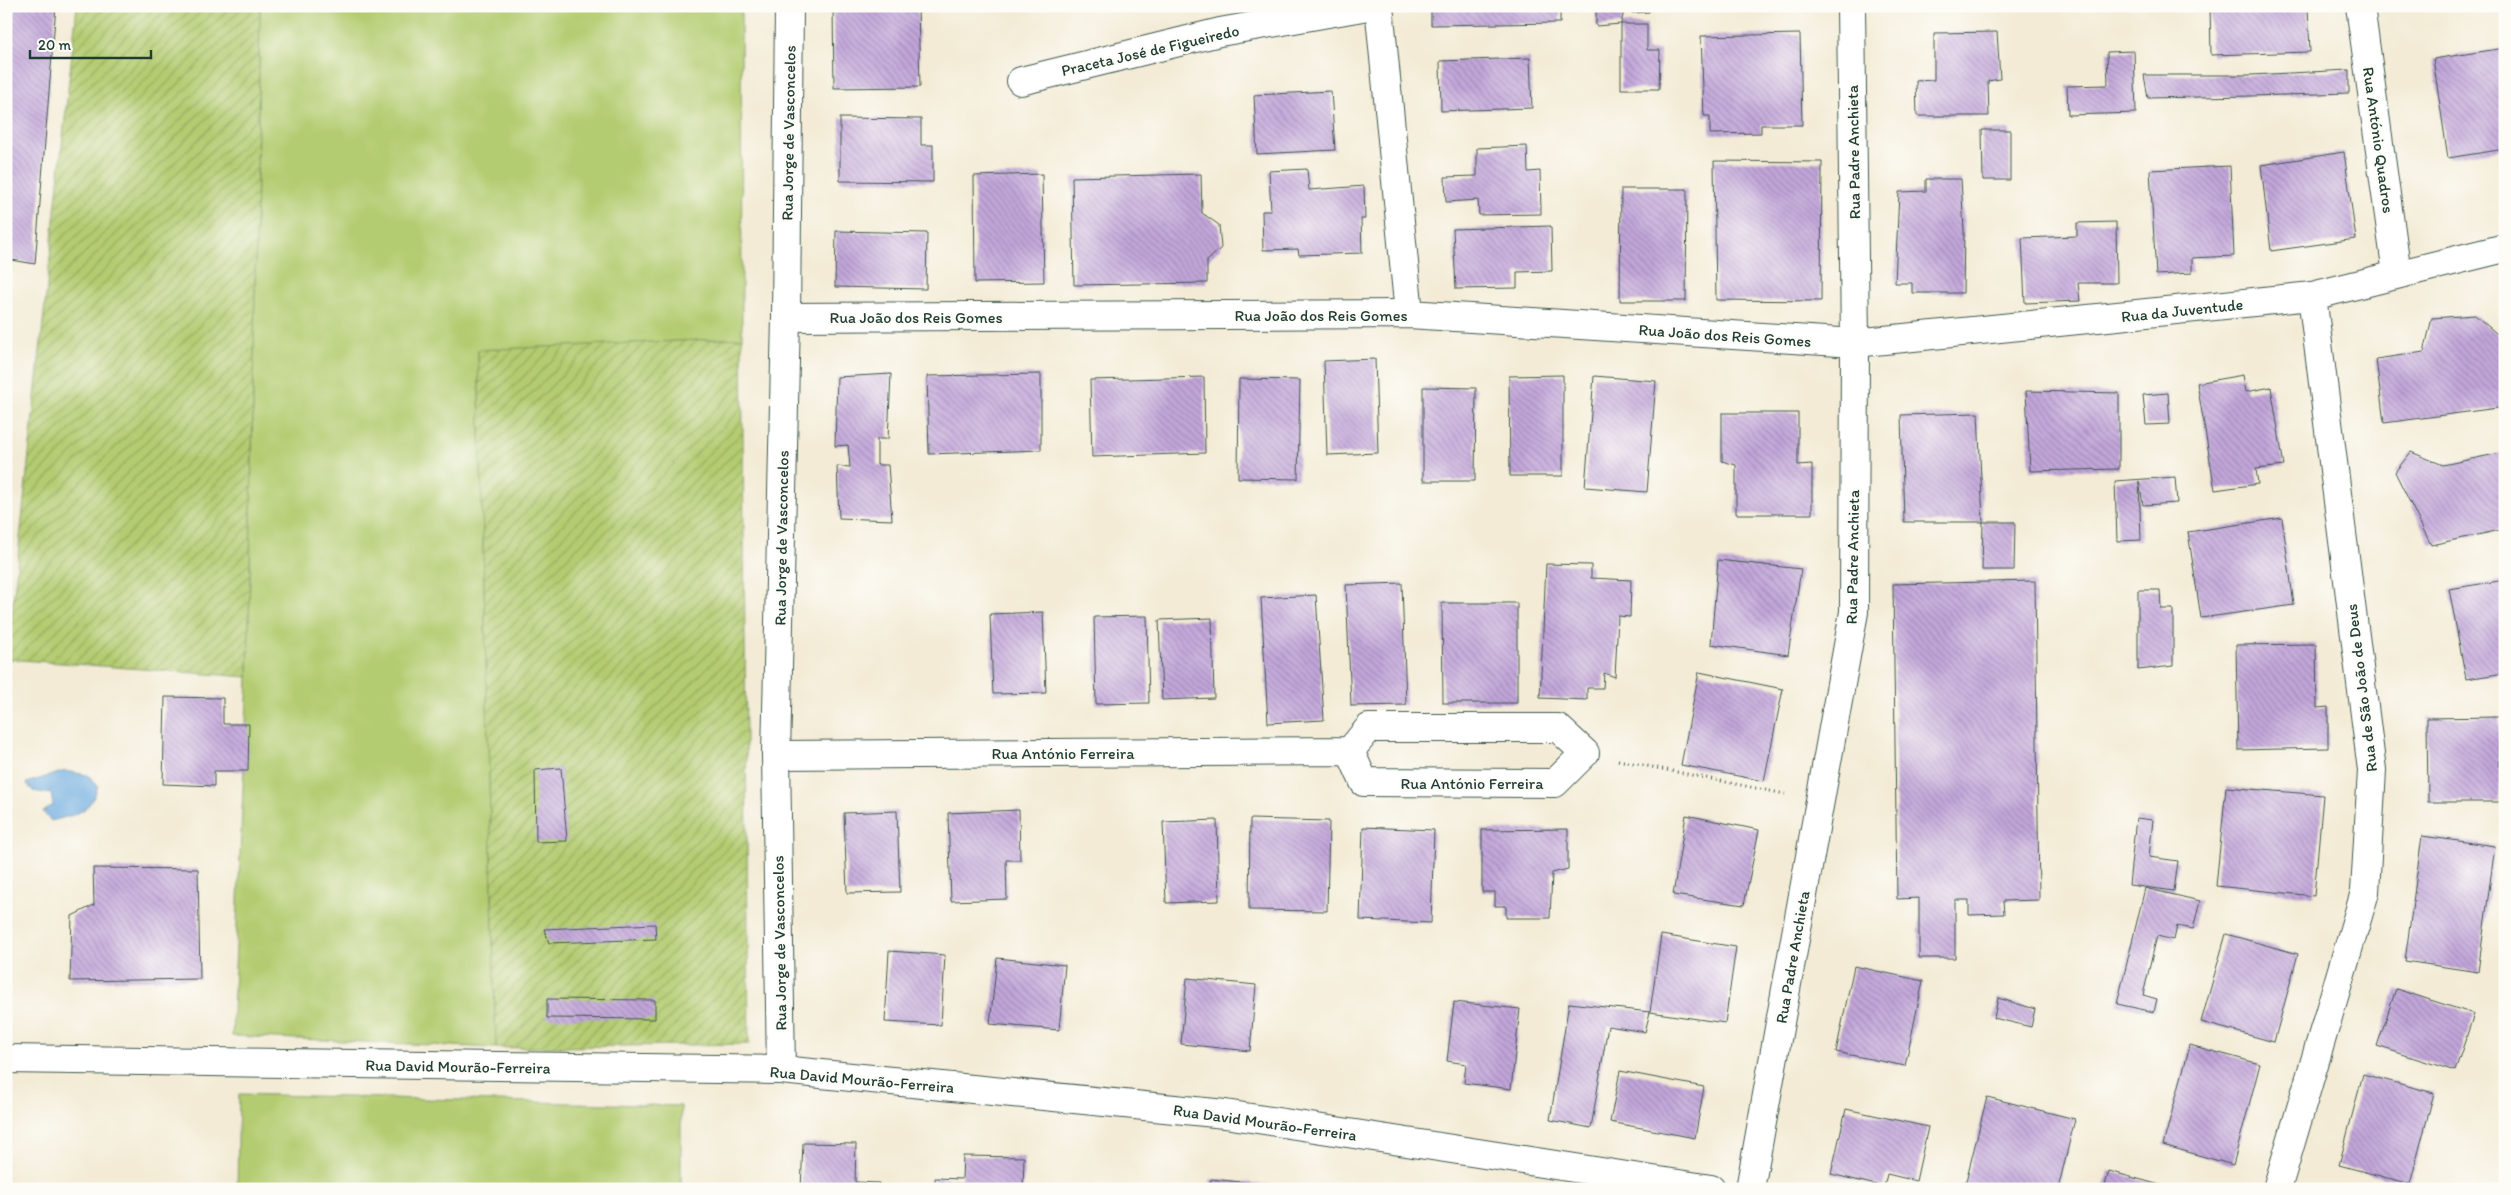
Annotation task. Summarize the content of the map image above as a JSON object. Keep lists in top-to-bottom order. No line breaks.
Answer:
{"streets":{"street":["Praceta José de Figueiredo","Rua Jorge de Vasconcelos","Rua António Quadros","Rua Padre Anchieta","Rua da Juventude","Rua João dos Reis Gomes","Rua de São João de Deus","Rua António Ferreira","Rua David Mourão-Ferreira"]},"crossings":[["Rua Jorge de Vasconcelos","Rua João dos Reis Gomes"],["Rua Jorge de Vasconcelos","Rua António Ferreira"],["Rua Jorge de Vasconcelos","Rua David Mourão-Ferreira"],["Rua António Quadros","Rua da Juventude"],["Rua Padre Anchieta","Rua da Juventude"],["Rua Padre Anchieta","Rua João dos Reis Gomes"],["Rua da Juventude","Rua João dos Reis Gomes"],["Rua da Juventude","Rua de São João de Deus"]],"scale_bar":"20 m"}
